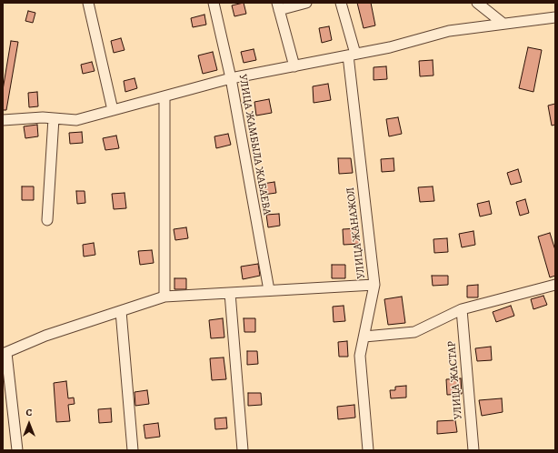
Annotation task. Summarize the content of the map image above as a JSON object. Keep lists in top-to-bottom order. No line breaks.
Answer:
{"streets":{"street":["УЛИЦА ЖАМБЫЛА ЖАБАЕВА","УЛИЦА ЖАНАЖОЛ","УЛИЦА ЖАСТАР"]},"north":"top"}
